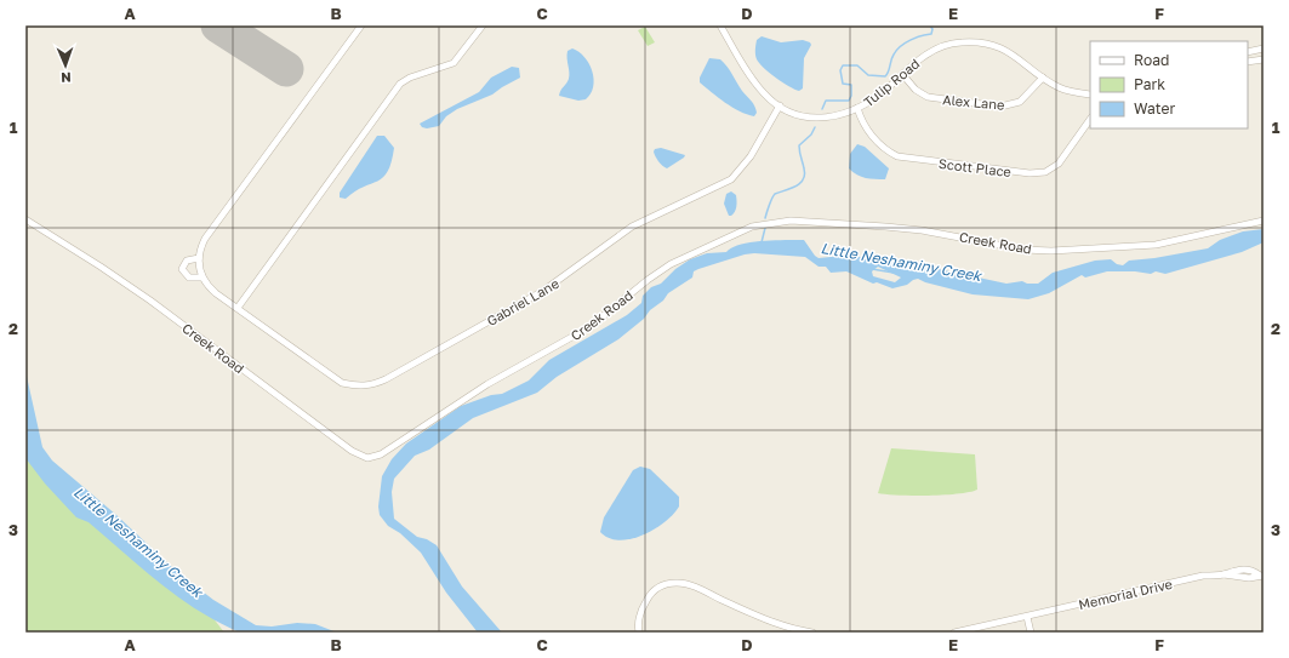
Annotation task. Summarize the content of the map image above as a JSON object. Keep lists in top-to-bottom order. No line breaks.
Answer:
{"streets":{"street":["Tulip Road","Alex Lane","Scott Place","Creek Road","Gabriel Lane","Memorial Drive"]},"crossings":[["Tulip Road","Alex Lane"],["Tulip Road","Scott Place"],["Tulip Road","Gabriel Lane"]],"water":["Little Neshaminy Creek"],"legend":["Road","Park","Water"],"north":"bottom","grid":{"columns":["A","B","C","D","E","F"],"rows":["1","2","3"]}}
